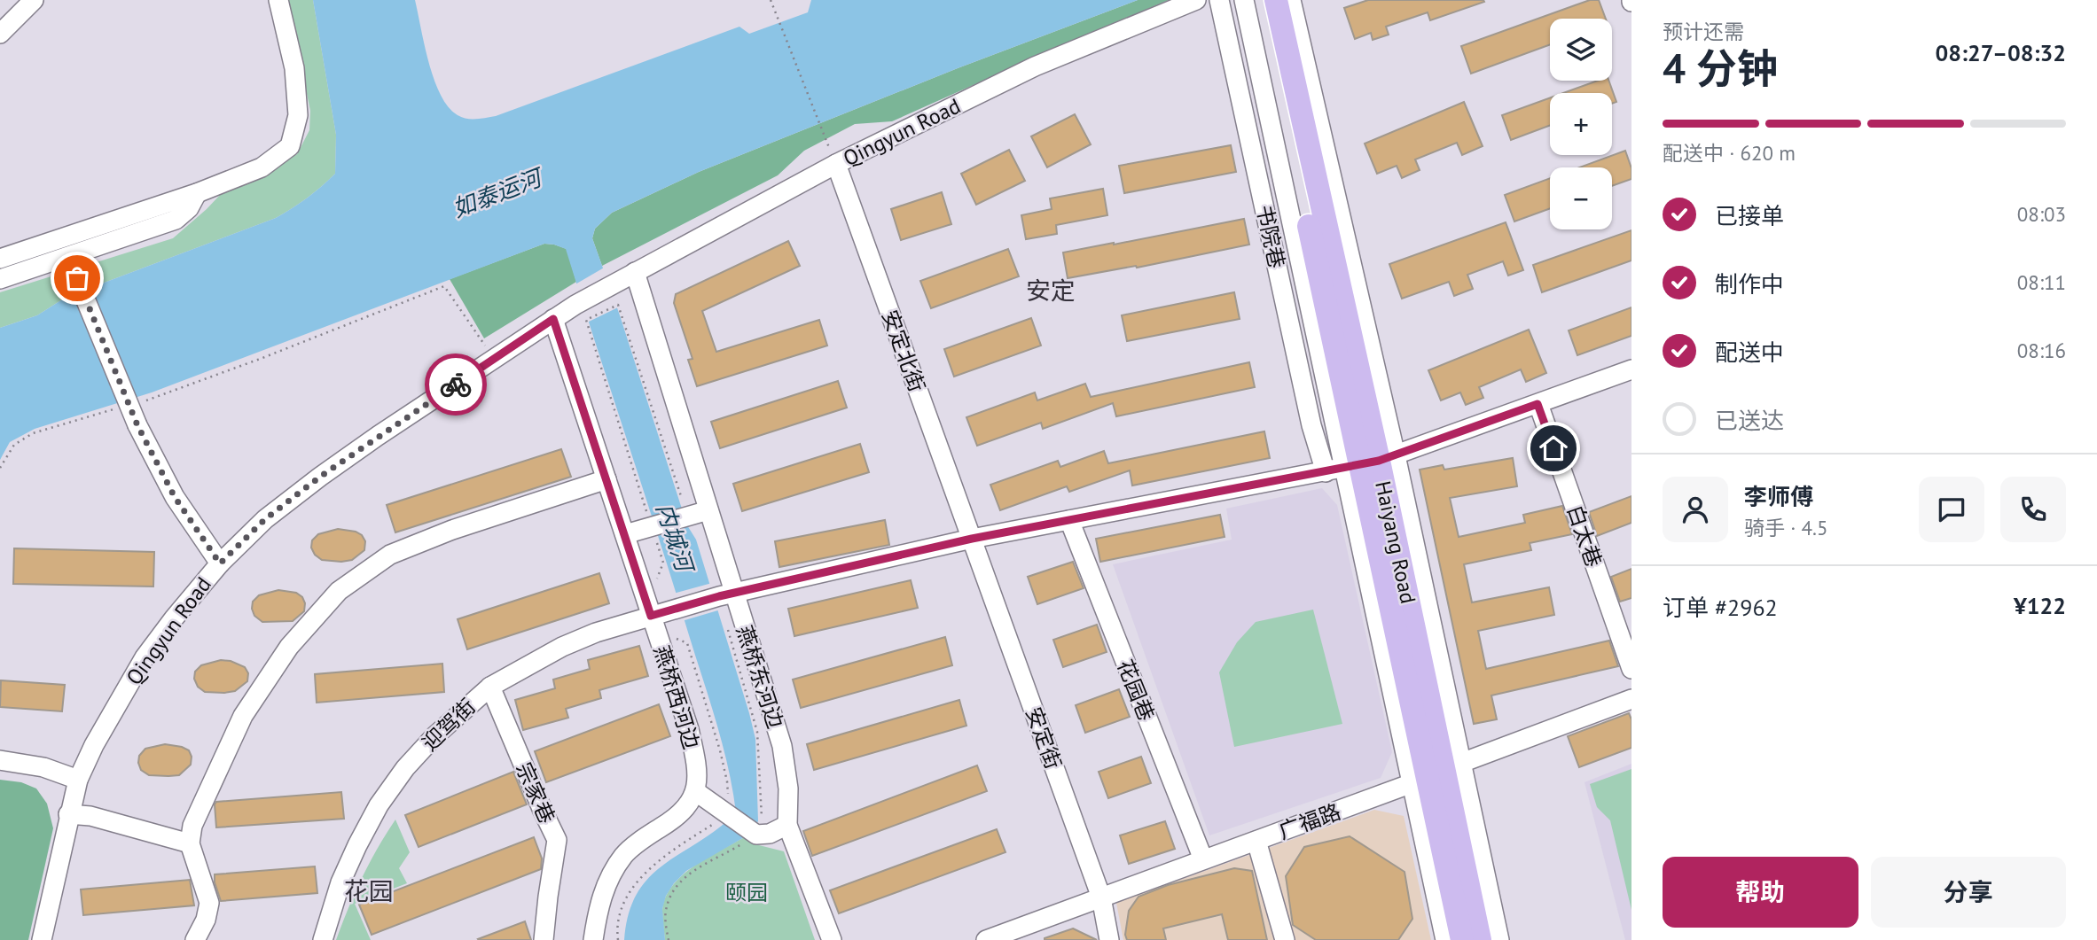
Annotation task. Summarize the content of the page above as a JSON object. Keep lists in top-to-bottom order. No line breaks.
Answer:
{"streets":{"main road":["Haiyang Road"],"street":["Qingyun Road","书院巷","安定北街","白太巷","燕桥东河边","花园巷","燕桥西河边","迎驾街","安定街","宗家巷","广福路"]},"crossings":[["Qingyun Road","安定北街"],["Qingyun Road","燕桥东河边"],["Qingyun Road","燕桥西河边"],["书院巷","Haiyang Road"],["书院巷","迎驾街"],["安定北街","迎驾街"],["安定北街","安定街"],["白太巷","迎驾街"],["Haiyang Road","迎驾街"],["Haiyang Road","广福路"],["燕桥东河边","迎驾街"],["花园巷","迎驾街"],["花园巷","广福路"],["燕桥西河边","迎驾街"],["迎驾街","安定街"],["迎驾街","宗家巷"],["安定街","广福路"]],"districts":["安定","花园"],"water":["如泰运河","内城河"],"parks":["颐园"],"page":{"heading":["4 分钟","预计还需","08:27–08:32"],"panel":["李师傅","骑手 · 4.5","订单 #2962","¥122"],"map_buttons":["+","−"],"bar":"配送中 · 620 m","list":[["已接单","08:03"],["制作中","08:11"],["配送中","08:16"],"已送达"],"buttons":["帮助","分享"]}}
